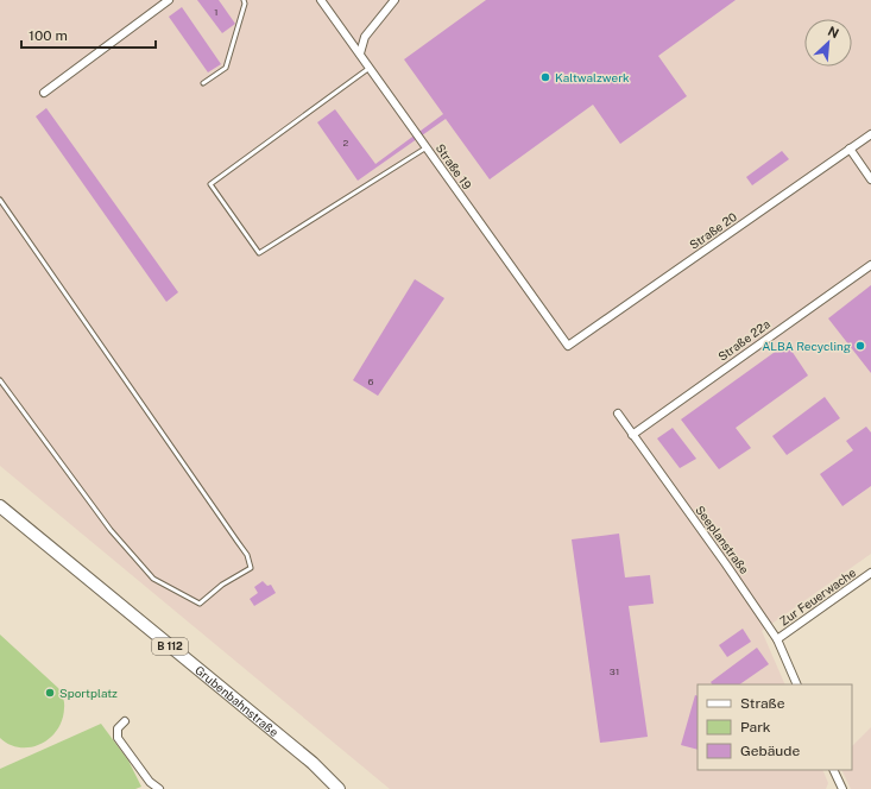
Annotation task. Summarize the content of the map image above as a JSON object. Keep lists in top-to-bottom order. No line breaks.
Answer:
{"streets":{"main road":["B 112","Grubenbahnstraße"],"street":["Straße 19","Straße 20","Straße 22a","Seeplanstraße","Zur Feuerwache"]},"crossings":[["Straße 19","Straße 20"],["Straße 22a","Seeplanstraße"],["Seeplanstraße","Zur Feuerwache"]],"places":["Kaltwalzwerk","ALBA Recycling","Sportplatz"],"house_numbers":["1","2","6","31"],"legend":["Straße","Park","Gebäude"],"scale_bar":"100 m","north":"top right"}
